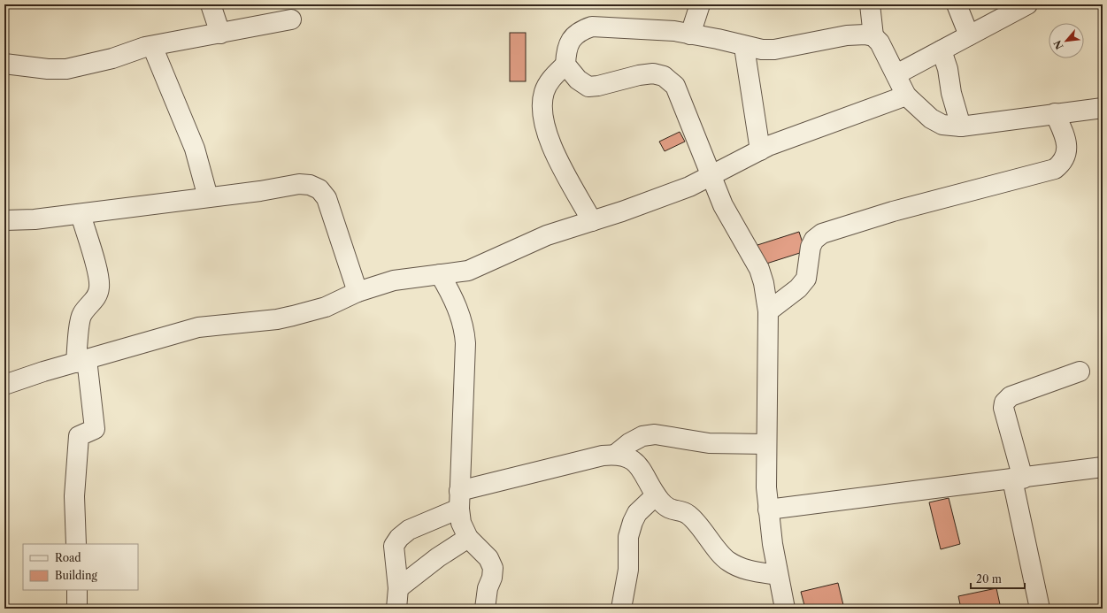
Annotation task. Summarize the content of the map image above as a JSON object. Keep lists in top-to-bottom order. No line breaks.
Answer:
{"legend":["Road","Building"],"scale_bar":"20 m","north":"bottom left"}
